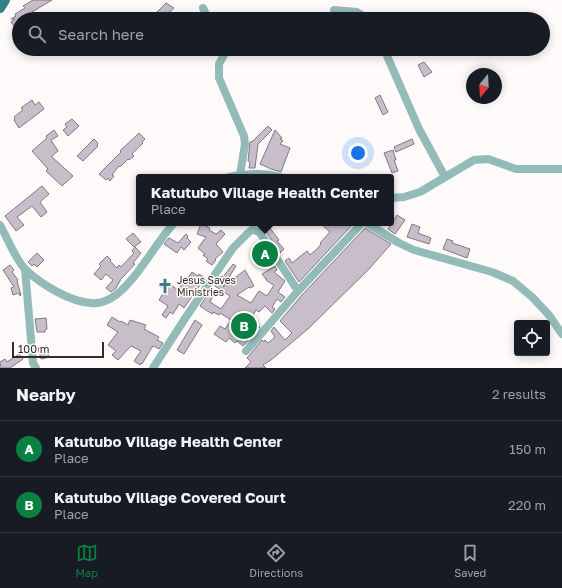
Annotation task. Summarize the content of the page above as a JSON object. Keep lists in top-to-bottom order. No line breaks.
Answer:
{"places":{"church":["Jesus Saves Ministries"]},"scale_bar":"100 m","north":"bottom","page":{"search":"Search here","popup":["Katutubo Village Health Center","Place"],"pins":["A","B"],"scale":"100 m","heading":["Nearby","2 results"],"list":[{"mark":"A","name":"Katutubo Village Health Center","note":"Place","value":"150 m"},{"mark":"B","name":"Katutubo Village Covered Court","note":"Place","value":"220 m"}],"nav":["Map","Directions","Saved"]}}
